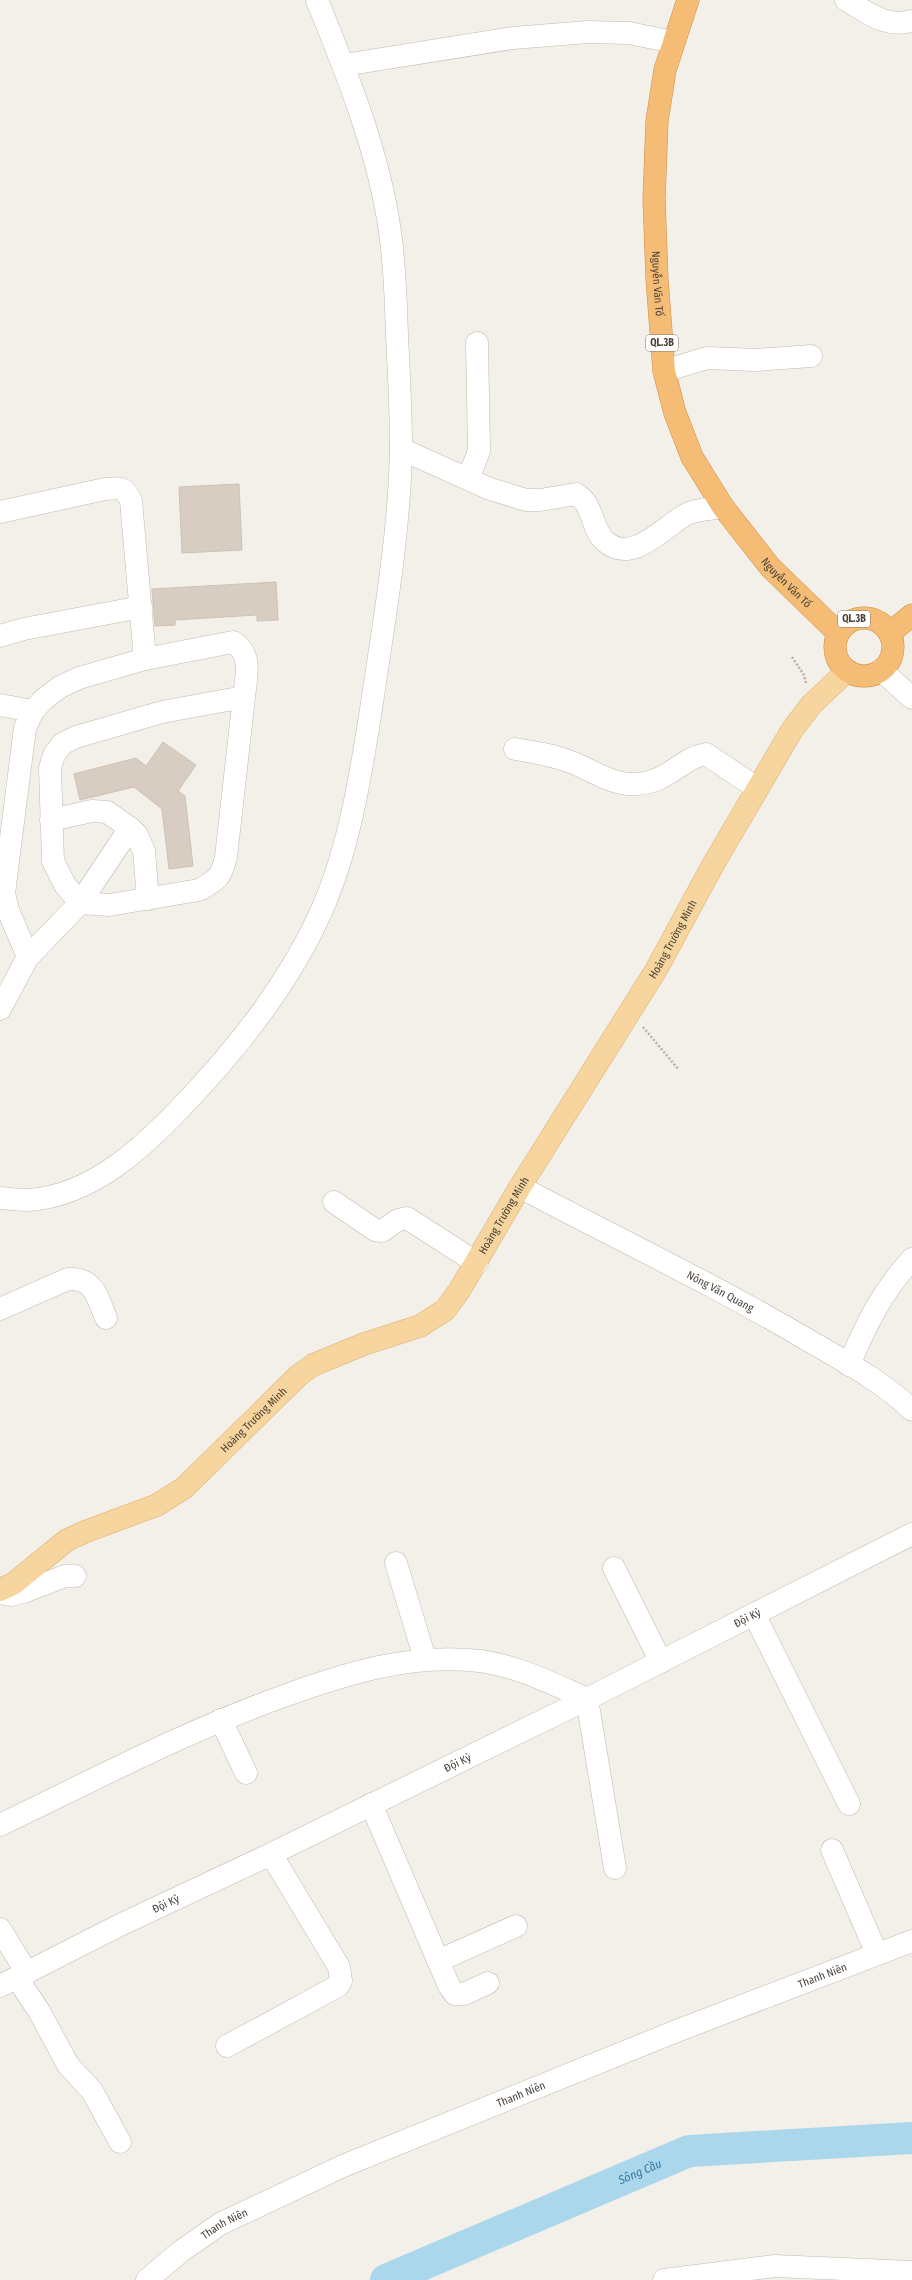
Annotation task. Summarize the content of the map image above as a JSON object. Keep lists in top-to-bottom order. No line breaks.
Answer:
{"streets":{"highway":["Nguyễn Văn Tố","QL.3B"],"main road":["Hoàng Trường Minh"],"street":["Nông Văn Quang","Đội Kỳ","Thanh Niên"]},"crossings":[["Nguyễn Văn Tố","QL.3B"],["Nguyễn Văn Tố","Hoàng Trường Minh"],["QL.3B","Hoàng Trường Minh"],["Hoàng Trường Minh","Nông Văn Quang"]],"water":["Sông Cầu"]}
